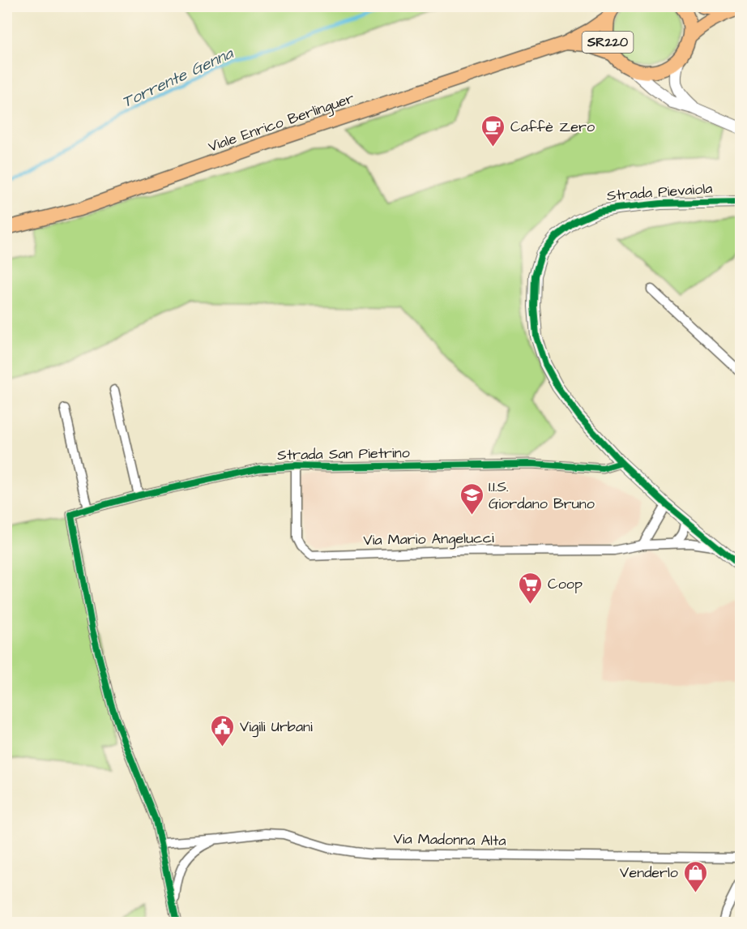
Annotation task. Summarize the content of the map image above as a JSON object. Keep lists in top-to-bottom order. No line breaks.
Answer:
{"streets":{"main road":["SR220","Viale Enrico Berlinguer"],"street":["Strada Pievaiola","Strada San Pietrino","Via Mario Angelucci","Via Madonna Alta"]},"crossings":[["SR220","Viale Enrico Berlinguer"],["Strada Pievaiola","Strada San Pietrino"],["Strada San Pietrino","Via Mario Angelucci"],["Strada San Pietrino","Via Madonna Alta"]],"water":["Torrente Genna"],"places":{"cafe":["Caffè Zero"],"school or university":["I.I.S. Giordano Bruno"],"supermarket":["Coop"],"public building":["Vigili Urbani"],"shop":["Venderlo"]}}
